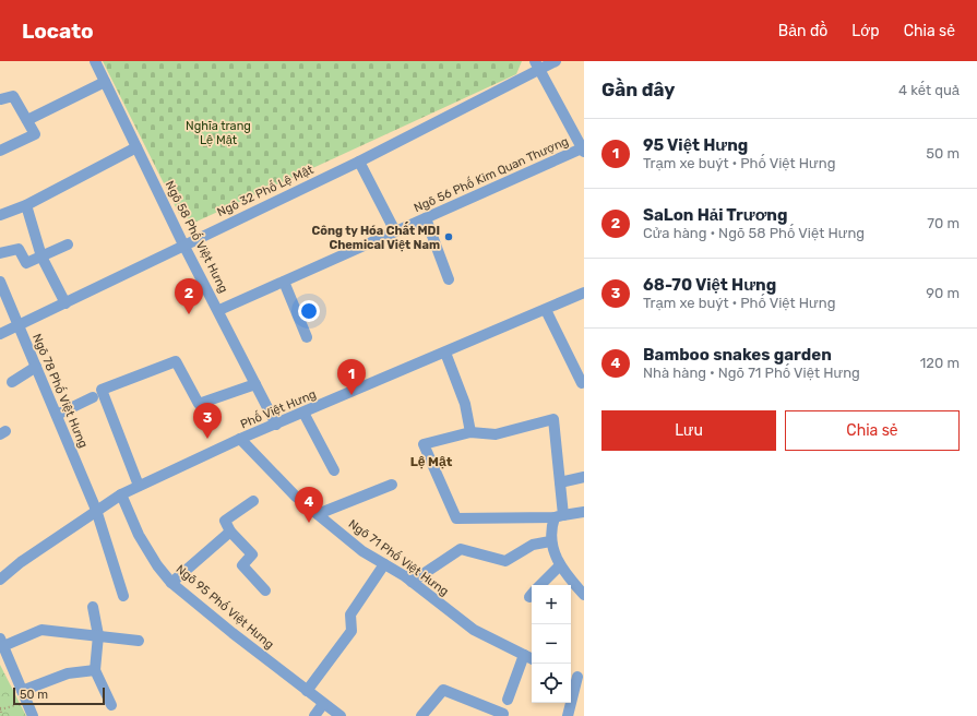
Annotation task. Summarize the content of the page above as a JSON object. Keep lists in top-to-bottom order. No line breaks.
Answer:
{"streets":{"street":["Ngõ 56 Phố Kim Quan Thượng","Ngõ 32 Phố Lệ Mật","Ngõ 58 Phố Việt Hưng","Ngõ 78 Phố Việt Hưng","Phố Việt Hưng","Ngõ 71 Phố Việt Hưng","Ngõ 95 Phố Việt Hưng"]},"crossings":[["Ngõ 56 Phố Kim Quan Thượng","Ngõ 58 Phố Việt Hưng"],["Ngõ 32 Phố Lệ Mật","Ngõ 58 Phố Việt Hưng"],["Ngõ 32 Phố Lệ Mật","Ngõ 78 Phố Việt Hưng"],["Ngõ 58 Phố Việt Hưng","Phố Việt Hưng"],["Ngõ 78 Phố Việt Hưng","Phố Việt Hưng"],["Phố Việt Hưng","Ngõ 71 Phố Việt Hưng"],["Phố Việt Hưng","Ngõ 95 Phố Việt Hưng"]],"districts":["Lệ Mật"],"parks":["Nghĩa trang Lệ Mật"],"places":["Công ty Hóa Chất MDI Chemical Việt Nam"],"scale_bar":"50 m","page":{"header":"Locato","nav":["Bản đồ","Lớp","Chia sẻ"],"heading":["Gần đây","4 kết quả"],"list":[{"mark":"1","name":"95 Việt Hưng","note":"Trạm xe buýt · Phố Việt Hưng","value":"50 m"},{"mark":"2","name":"SaLon Hải Trương","note":"Cửa hàng · Ngõ 58 Phố Việt Hưng","value":"70 m"},{"mark":"3","name":"68-70 Việt Hưng","note":"Trạm xe buýt · Phố Việt Hưng","value":"90 m"},{"mark":"4","name":"Bamboo snakes garden","note":"Nhà hàng · Ngõ 71 Phố Việt Hưng","value":"120 m"}],"pins":["2","1","3","4"],"buttons":["Lưu","Chia sẻ"],"map_buttons":["+","−"],"scale":"50 m"}}
